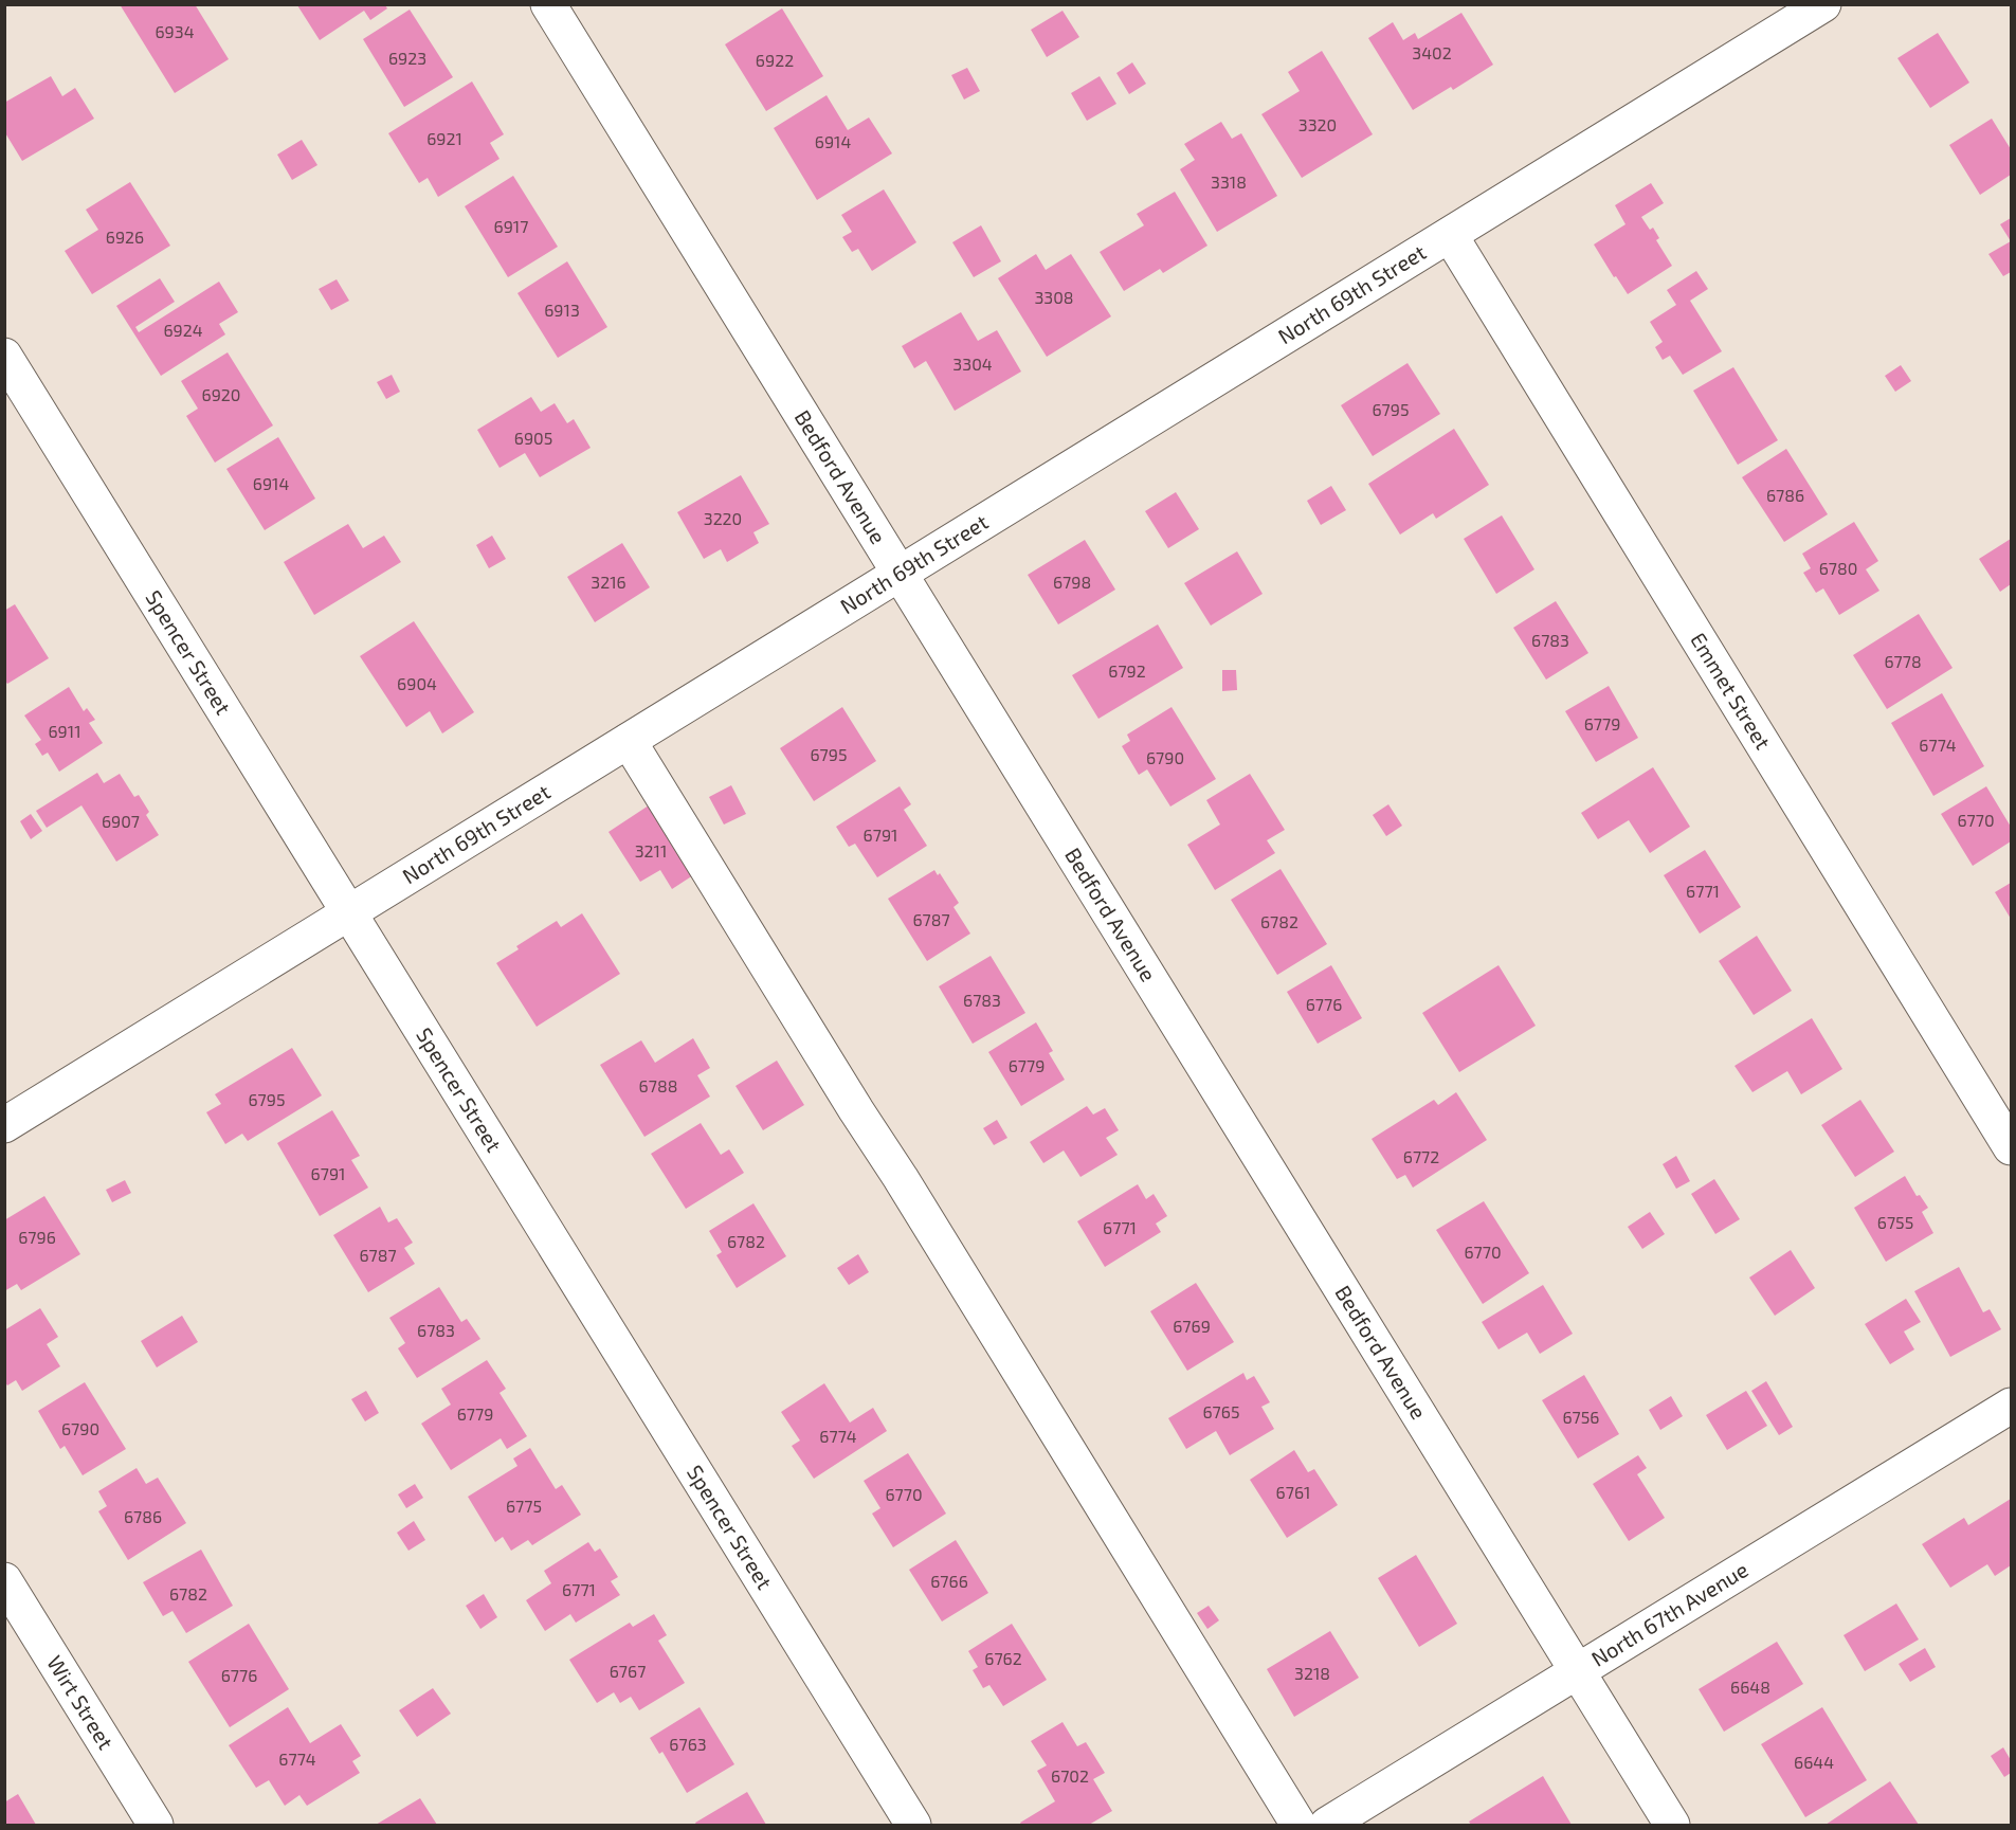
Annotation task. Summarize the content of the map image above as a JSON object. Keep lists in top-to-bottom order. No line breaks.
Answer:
{"streets":{"street":["North 69th Street","Bedford Avenue","Spencer Street","Emmet Street","North 67th Avenue","Wirt Street"]},"crossings":[["North 69th Street","Bedford Avenue"],["North 69th Street","Spencer Street"],["North 69th Street","Emmet Street"],["Bedford Avenue","North 67th Avenue"]],"house_numbers":["6934","3402","6923","6922","3320","6921","6914","3318","6917","6926","3308","6913","6924","3304","6920","6795","6905","6914","6786","3220","6780","3216","6798","6783","6778","6792","6904","6779","6911","6774","6795","6790","6770","6907","6791","3211","6771","6787","6782","6783","6776","6779","6788","6795","6772","6791","6755","6771","6796","6782","6770","6787","6769","6783","6765","6779","6756","6790","6774","6761","6770","6775","6786","6766","6771","6782","6762","6767","3218","6776","6648","6763","6774","6644","6702"]}
